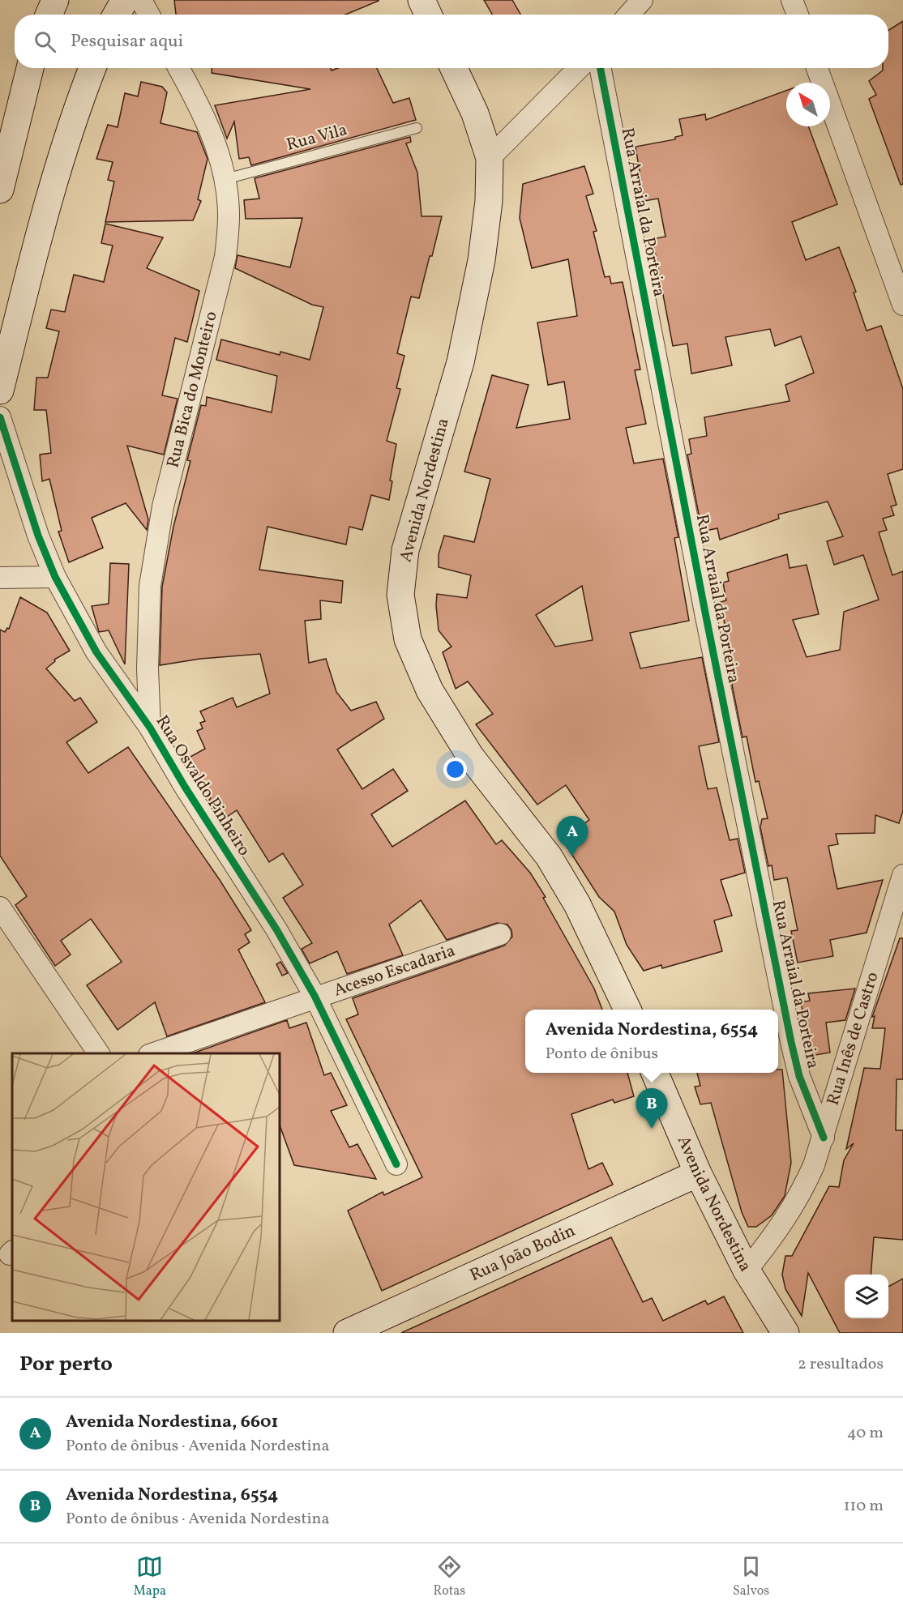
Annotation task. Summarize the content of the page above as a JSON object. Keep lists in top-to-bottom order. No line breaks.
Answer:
{"streets":{"main road":["Avenida Nordestina","Rua João Bodin"],"street":["Rua Arraial da Porteira","Rua Bica do Monteiro","Rua Osvaldo Pinheiro","Acesso Escadaria","Rua Inês de Castro"],"lane":["Rua Vila"]},"crossings":[["Rua Vila","Rua Bica do Monteiro"],["Rua Arraial da Porteira","Rua Inês de Castro"],["Rua Bica do Monteiro","Rua Osvaldo Pinheiro"],["Avenida Nordestina","Rua Inês de Castro"],["Avenida Nordestina","Rua João Bodin"],["Rua Osvaldo Pinheiro","Acesso Escadaria"]],"north":"top left","page":{"search":"Pesquisar aqui","pins":["A","B"],"popup":["Avenida Nordestina, 6554","Ponto de ônibus"],"heading":["Por perto","2 resultados"],"list":[{"mark":"A","name":"Avenida Nordestina, 6601","note":"Ponto de ônibus · Avenida Nordestina","value":"40 m"},{"mark":"B","name":"Avenida Nordestina, 6554","note":"Ponto de ônibus · Avenida Nordestina","value":"110 m"}],"nav":["Mapa","Rotas","Salvos"]}}
